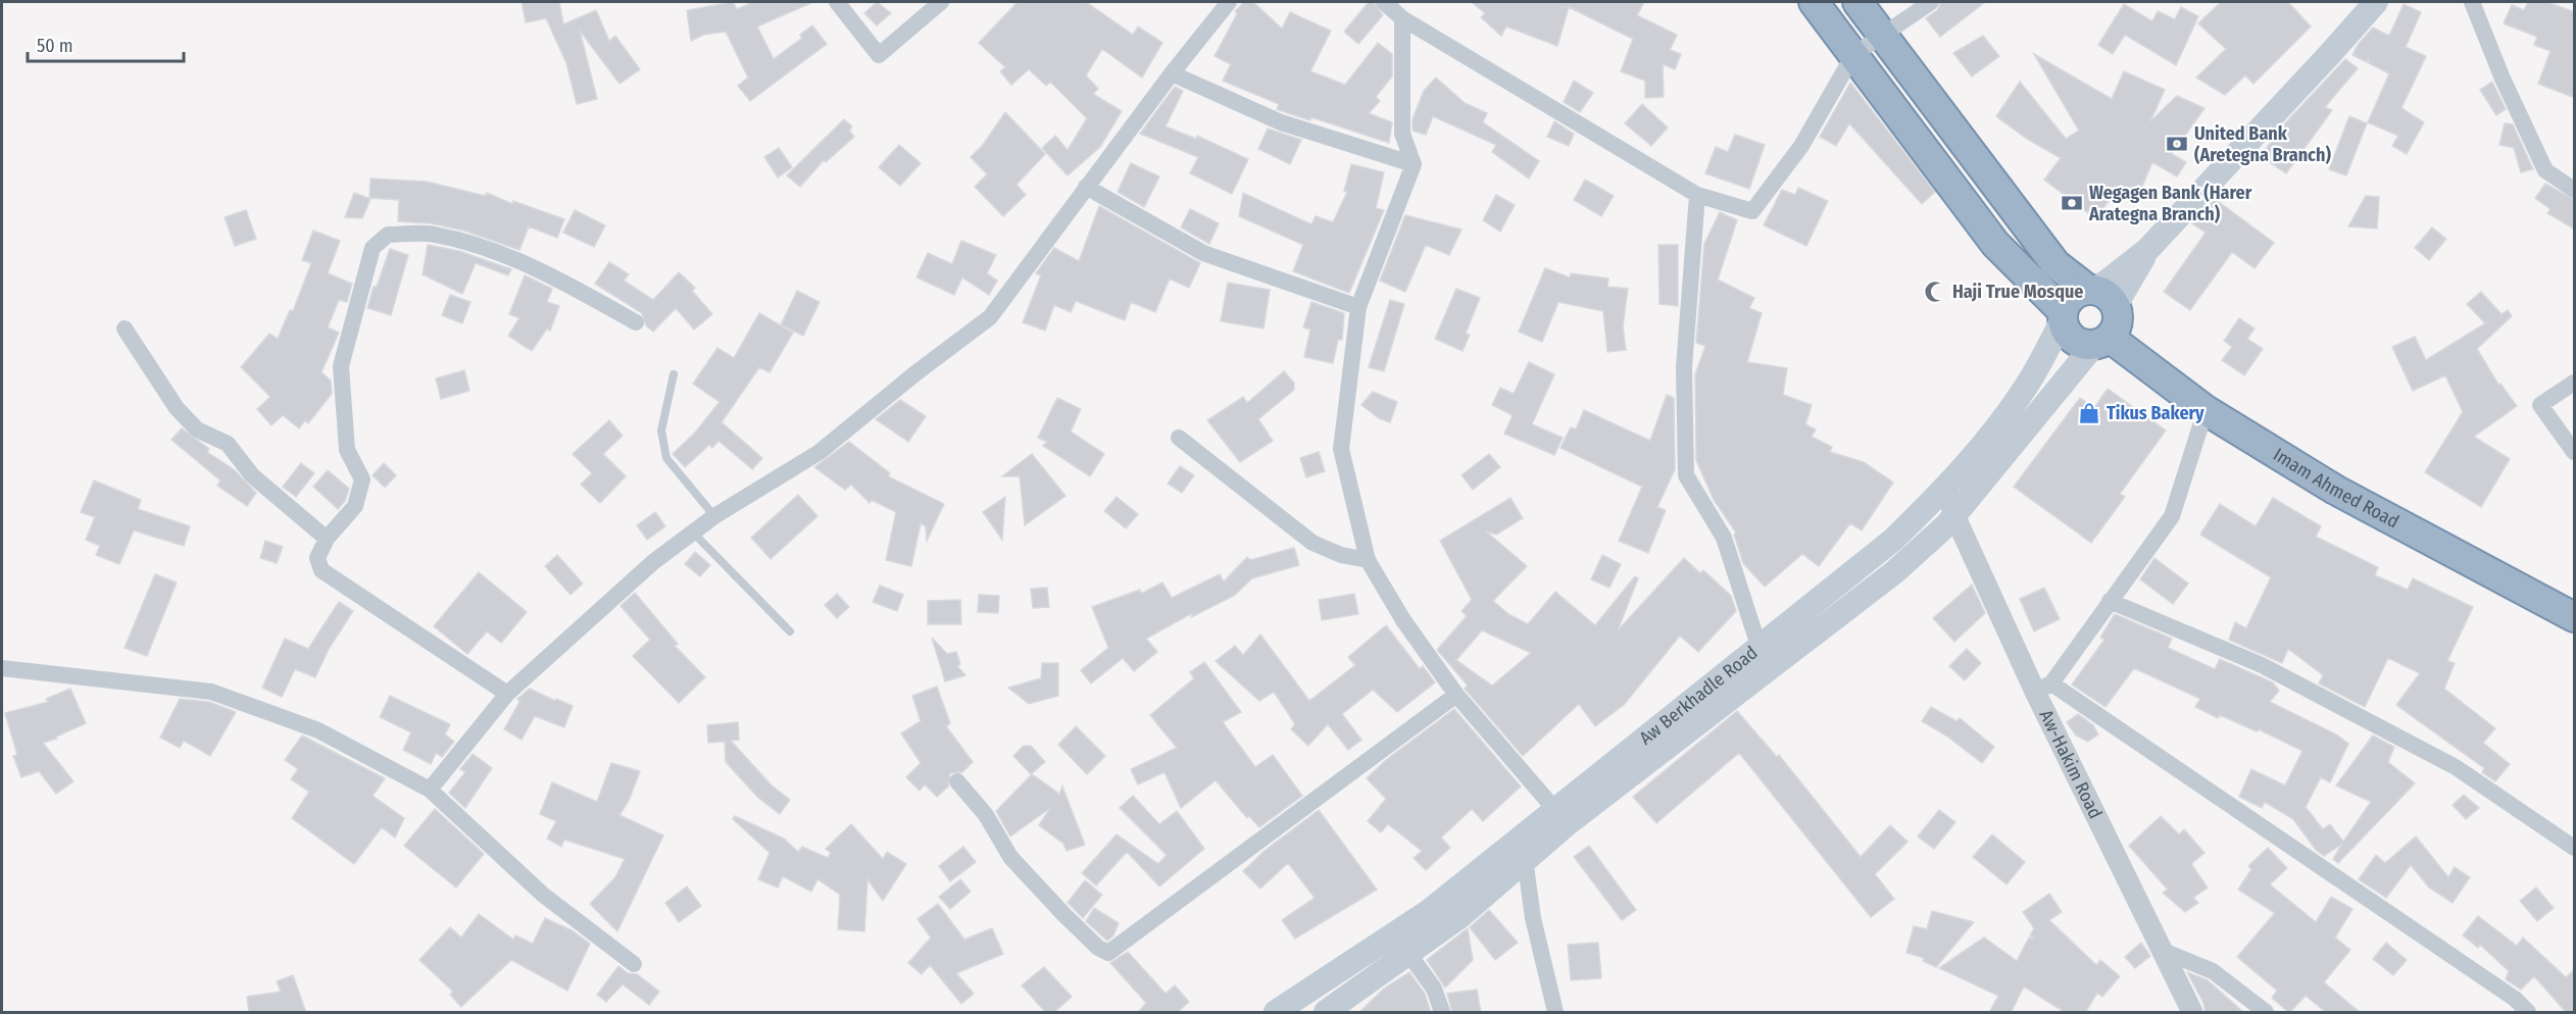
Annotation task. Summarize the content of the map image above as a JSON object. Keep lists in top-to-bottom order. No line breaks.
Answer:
{"streets":{"highway":["Imam Ahmed Road"],"main road":["Aw Berkhadle Road"],"street":["Aw-Hakim Road"]},"crossings":[["Imam Ahmed Road","Aw Berkhadle Road"],["Aw Berkhadle Road","Aw-Hakim Road"]],"places":{"bank":["United Bank (Aretegna Branch)","Wegagen Bank (Harer Arategna Branch)"],"mosque":["Haji True Mosque"],"shop":["Tikus Bakery"]},"scale_bar":"50 m"}
